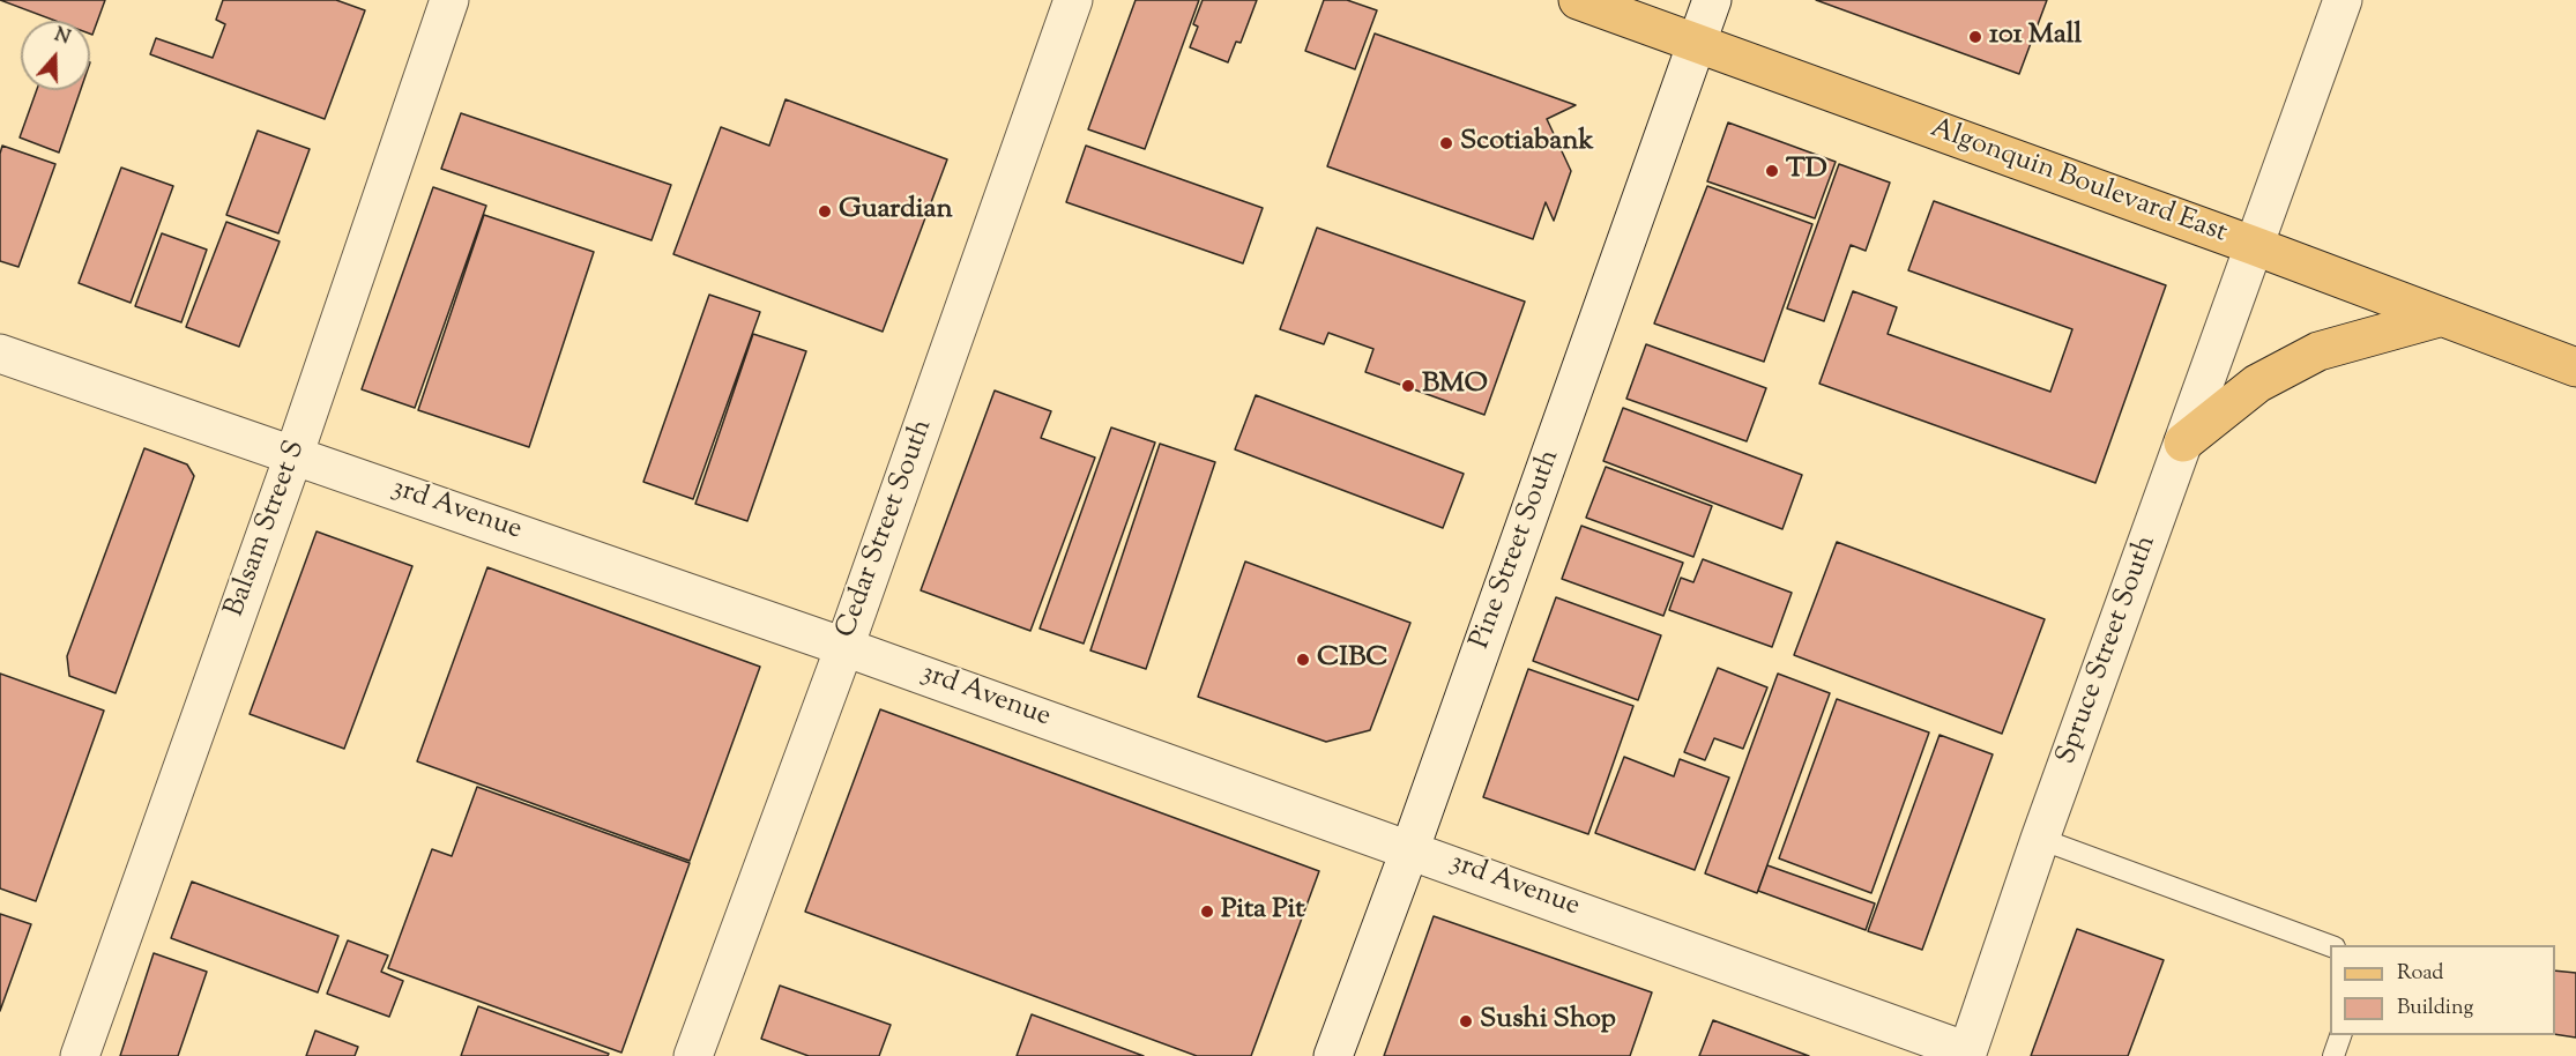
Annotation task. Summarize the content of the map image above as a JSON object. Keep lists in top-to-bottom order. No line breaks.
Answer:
{"streets":{"main road":["Algonquin Boulevard East"],"street":["3rd Avenue","Balsam Street S","Cedar Street South","Pine Street South","Spruce Street South"]},"crossings":[["Algonquin Boulevard East","Pine Street South"],["Algonquin Boulevard East","Spruce Street South"],["3rd Avenue","Balsam Street S"],["3rd Avenue","Cedar Street South"],["3rd Avenue","Pine Street South"],["3rd Avenue","Spruce Street South"]],"places":["101 Mall","Scotiabank","TD","Guardian","BMO","CIBC","Pita Pit","Sushi Shop"],"legend":["Road","Building"],"north":"top"}
